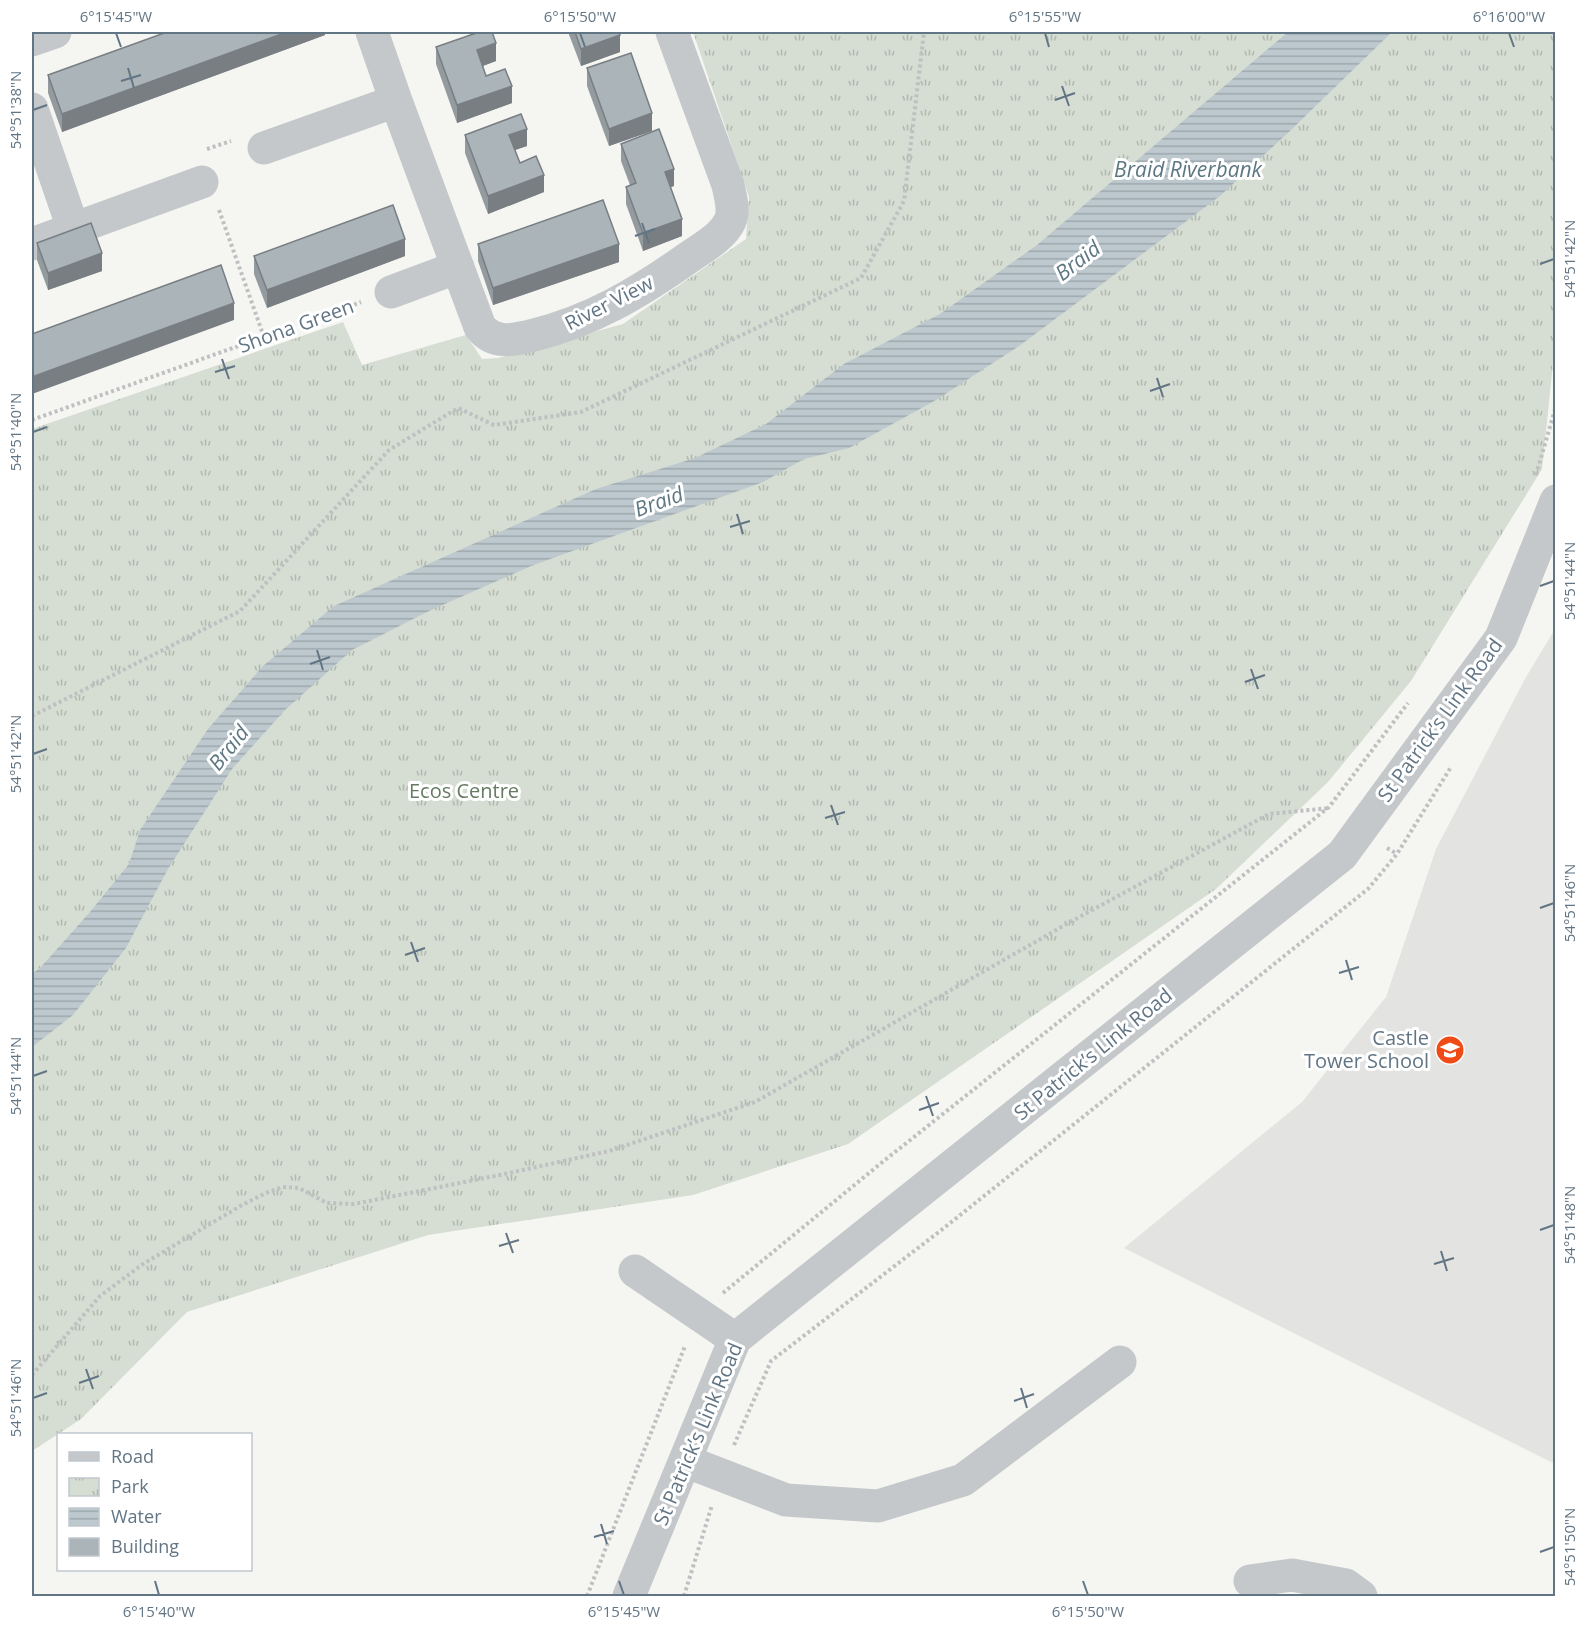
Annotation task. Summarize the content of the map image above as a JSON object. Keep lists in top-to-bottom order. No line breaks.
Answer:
{"streets":{"street":["River View","St Patrick’s Link Road"],"path":["Shona Green"]},"water":["Braid Riverbank","Braid"],"parks":["Ecos Centre"],"places":{"school or university":["Castle Tower School"]},"legend":["Road","Park","Water","Building"],"coordinates":["6°15'45\"W","6°15'50\"W","6°15'55\"W","6°16'00\"W","54°51'38\"N","54°51'42\"N","54°51'40\"N","54°51'44\"N","54°51'46\"N","54°51'48\"N","54°51'50\"N","6°15'40\"W"]}
